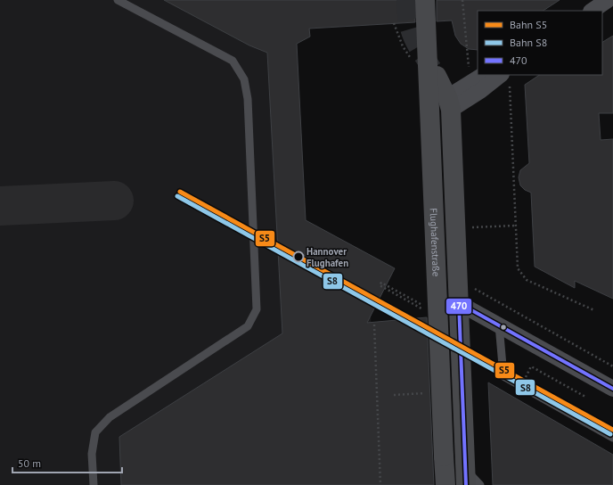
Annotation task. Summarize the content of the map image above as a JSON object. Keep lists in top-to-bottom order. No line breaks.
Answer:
{"streets":{"main road":["Flughafenstraße"]},"places":["Hannover Flughafen"],"lines":["rail line S5","rail line S8","transit line 470"],"legend":["Bahn S5","Bahn S8","470"],"scale_bar":"50 m"}
